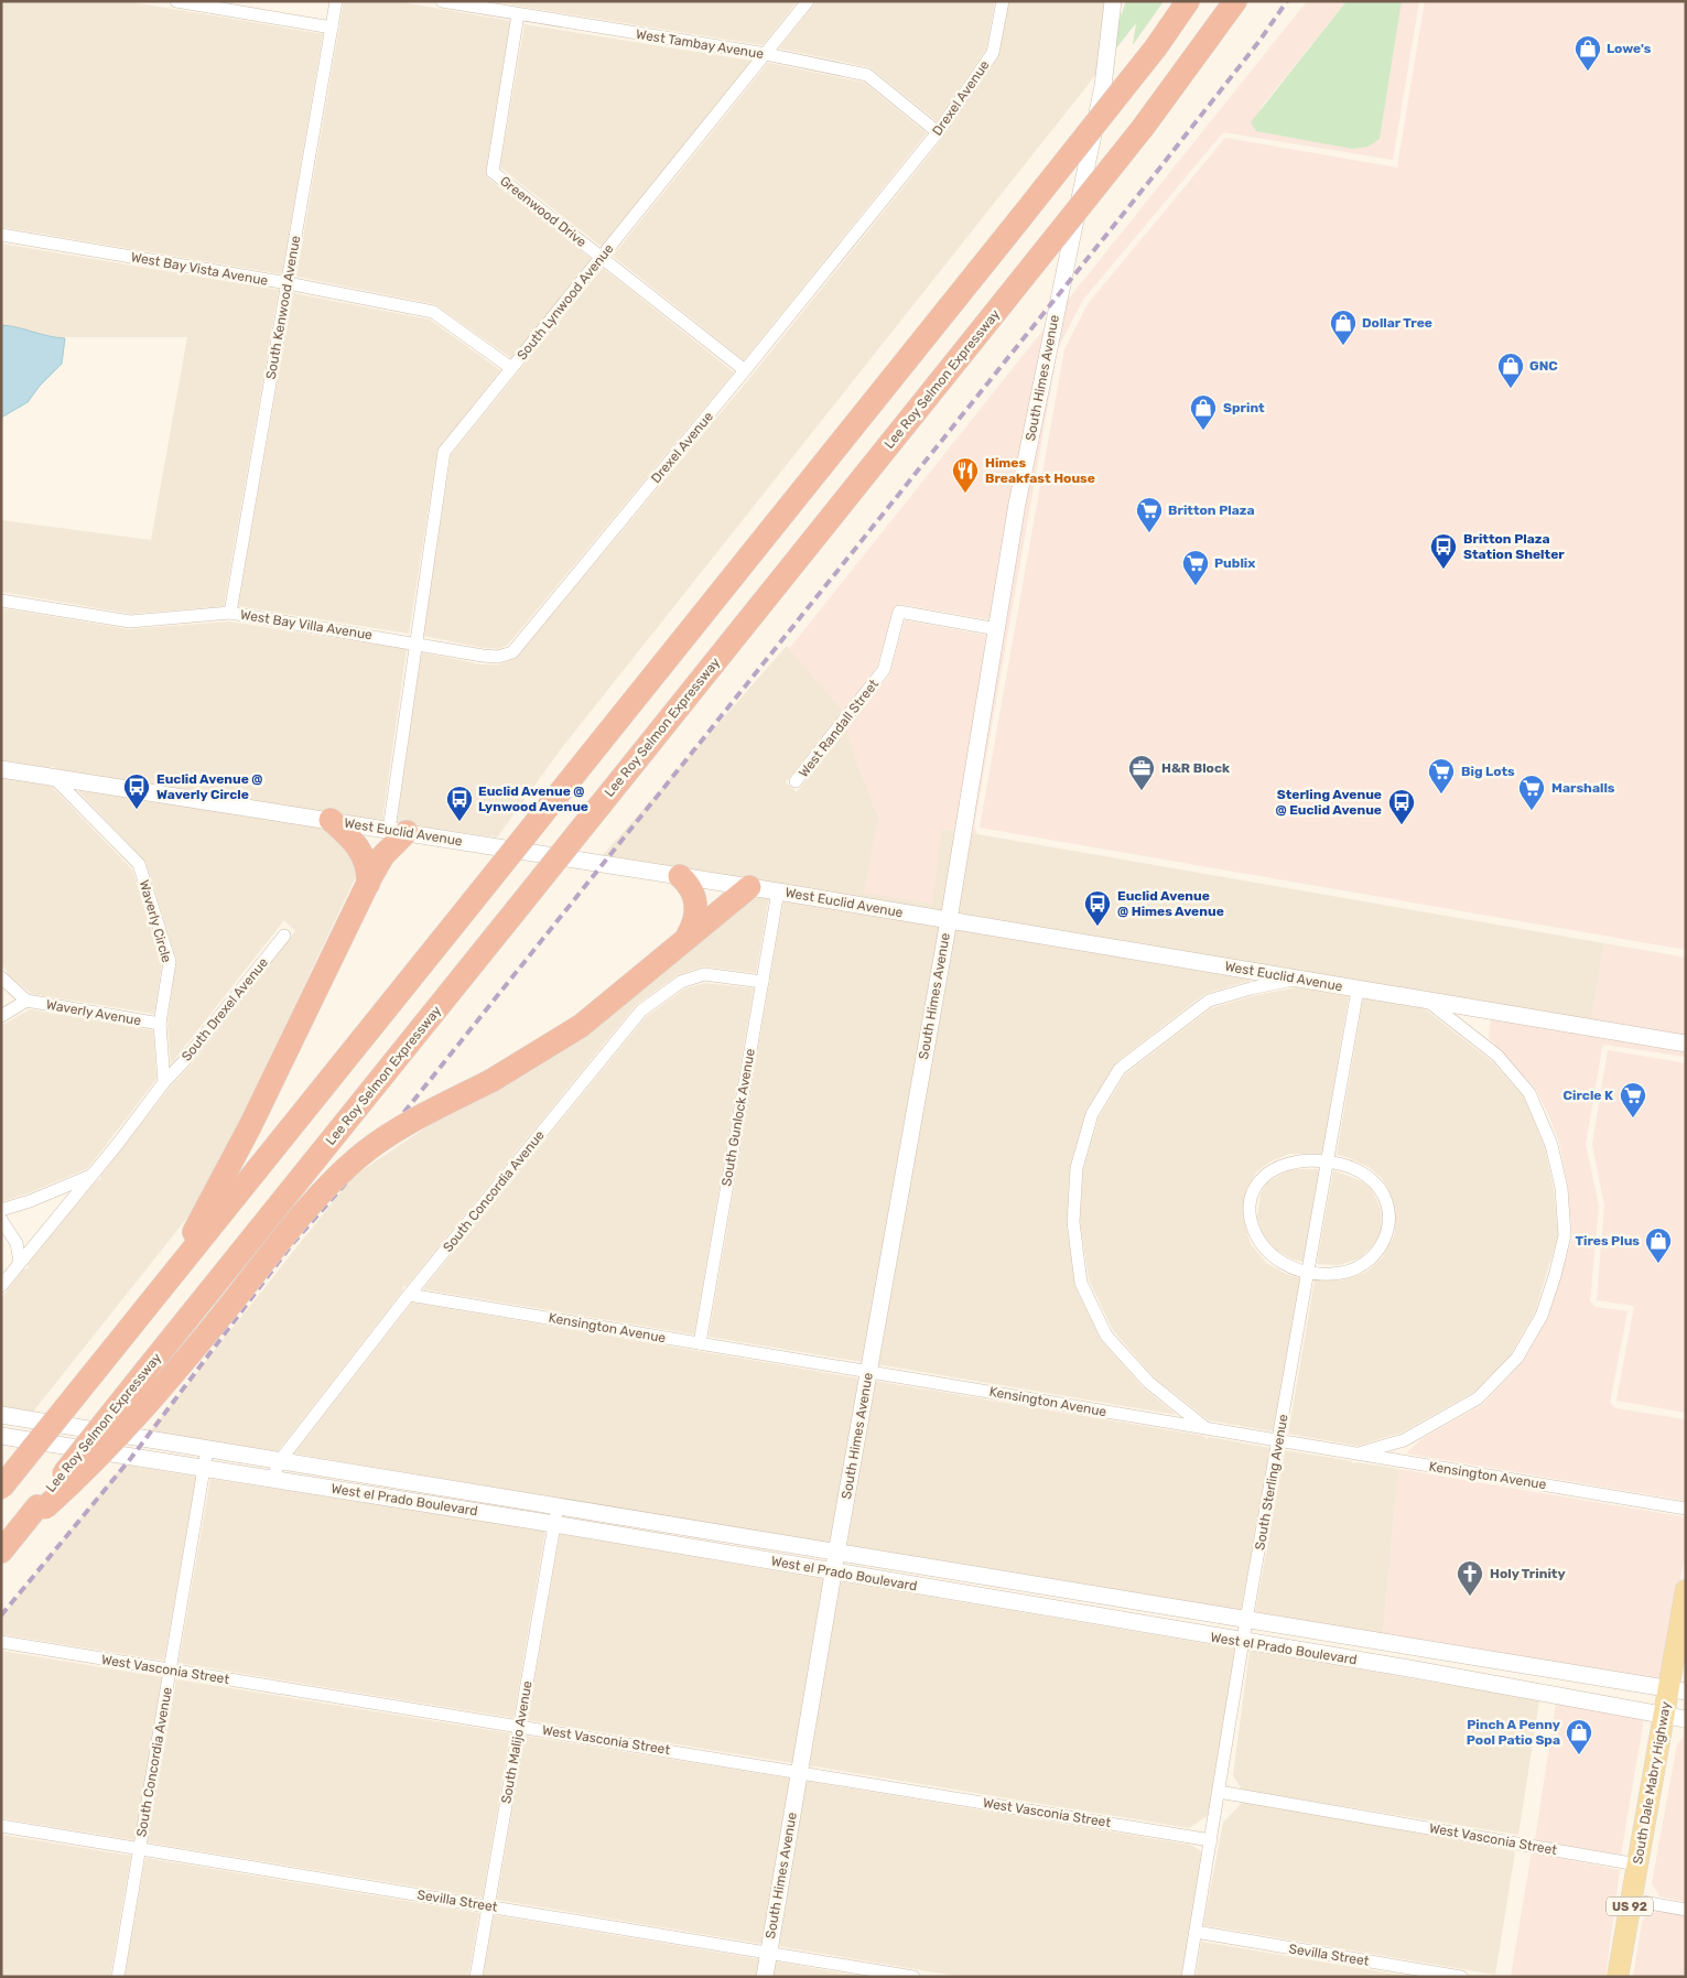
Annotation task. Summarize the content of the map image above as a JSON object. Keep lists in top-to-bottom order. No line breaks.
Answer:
{"streets":{"highway":["Lee Roy Selmon Expressway"],"main road":["South Dale Mabry Highway","US 92"],"street":["West Tambay Avenue","Drexel Avenue","Greenwood Drive","West Bay Vista Avenue","South Lynwood Avenue","South Kenwood Avenue","South Himes Avenue","West Bay Villa Avenue","West Randall Street","West Euclid Avenue","Waverly Circle","South Drexel Avenue","Waverly Avenue","South Gunlock Avenue","South Concordia Avenue","Kensington Avenue","South Sterling Avenue","West el Prado Boulevard","West Vasconia Street","South Malijo Avenue","Sevilla Street"]},"crossings":[["West Tambay Avenue","Drexel Avenue"],["West Tambay Avenue","Greenwood Drive"],["West Tambay Avenue","South Lynwood Avenue"],["Drexel Avenue","Greenwood Drive"],["Drexel Avenue","South Lynwood Avenue"],["Drexel Avenue","West Bay Villa Avenue"],["Greenwood Drive","South Lynwood Avenue"],["West Bay Vista Avenue","South Lynwood Avenue"],["West Bay Vista Avenue","South Kenwood Avenue"],["South Lynwood Avenue","West Bay Villa Avenue"],["South Kenwood Avenue","West Bay Villa Avenue"],["South Himes Avenue","West Randall Street"],["South Himes Avenue","West Euclid Avenue"],["South Himes Avenue","Kensington Avenue"],["South Himes Avenue","West el Prado Boulevard"],["South Himes Avenue","West Vasconia Street"],["South Himes Avenue","Sevilla Street"],["West Euclid Avenue","Waverly Circle"],["West Euclid Avenue","South Gunlock Avenue"],["West Euclid Avenue","South Sterling Avenue"],["Waverly Circle","South Drexel Avenue"],["Waverly Circle","Waverly Avenue"],["South Gunlock Avenue","South Concordia Avenue"],["South Gunlock Avenue","Kensington Avenue"],["South Concordia Avenue","Kensington Avenue"],["South Concordia Avenue","West el Prado Boulevard"],["South Concordia Avenue","West Vasconia Street"],["South Concordia Avenue","Sevilla Street"],["Kensington Avenue","South Sterling Avenue"],["South Sterling Avenue","West el Prado Boulevard"],["South Sterling Avenue","West Vasconia Street"],["South Sterling Avenue","Sevilla Street"],["West el Prado Boulevard","South Malijo Avenue"],["West el Prado Boulevard","South Dale Mabry Highway"],["West Vasconia Street","South Malijo Avenue"],["West Vasconia Street","South Dale Mabry Highway"],["South Malijo Avenue","Sevilla Street"]],"places":{"shop":["Lowe's","Dollar Tree","GNC","Sprint","Tires Plus","Pinch A Penny Pool Patio Spa"],"restaurant":["Himes Breakfast House"],"supermarket":["Britton Plaza","Publix","Big Lots","Marshalls","Circle K"],"bus stop":["Britton Plaza Station Shelter","Euclid Avenue @ Waverly Circle","Euclid Avenue @ Lynwood Avenue","Sterling Avenue @ Euclid Avenue","Euclid Avenue @ Himes Avenue"],"office":["H&R Block"],"church":["Holy Trinity"]}}
